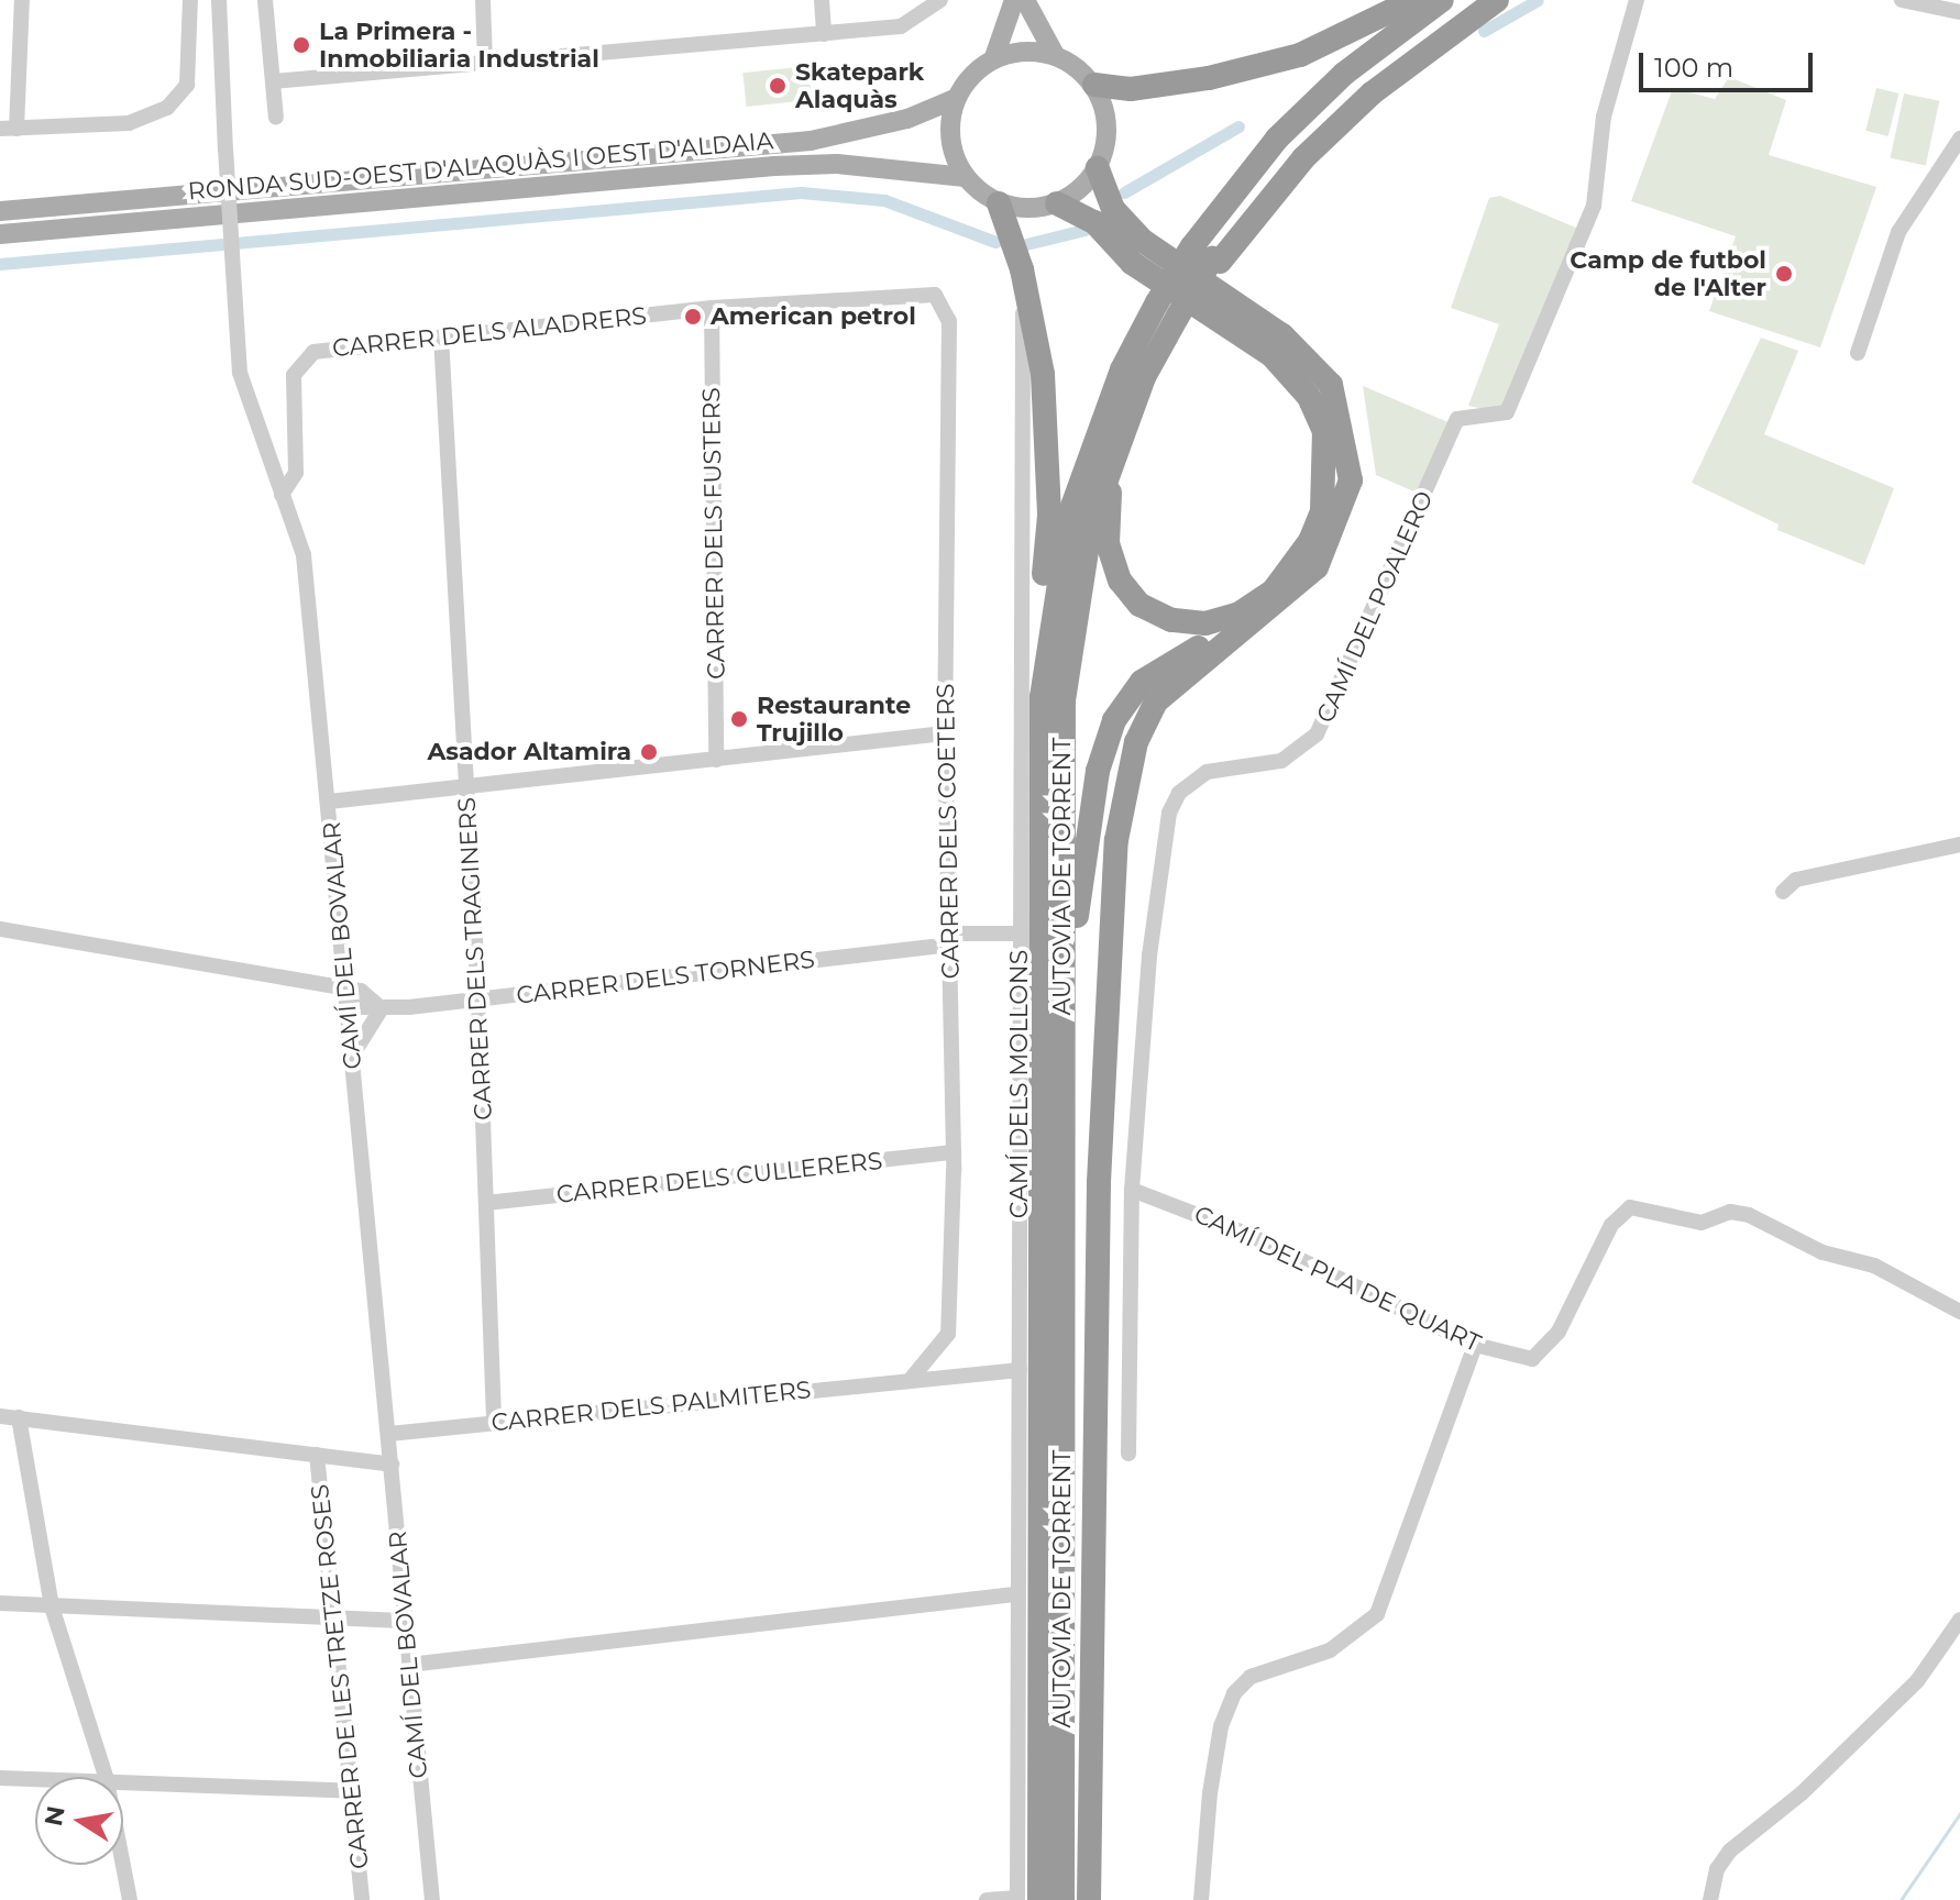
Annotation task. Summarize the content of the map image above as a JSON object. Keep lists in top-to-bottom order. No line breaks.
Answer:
{"streets":{"highway":["AUTOVIA DE TORRENT"],"main road":["RONDA SUD-OEST D'ALAQUÀS I OEST D'ALDAIA"],"street":["CARRER DELS ALADRERS","CARRER DELS FUSTERS","CAMÍ DEL POALERO","CARRER DELS COETERS","CAMÍ DEL BOVALAR","CARRER DELS TRAGINERS","CARRER DELS TORNERS","CAMÍ DELS MOLLONS","CARRER DELS CULLERERS","CAMÍ DEL PLA DE QUART","CARRER DELS PALMITERS","CARRER DE LES TRETZE ROSES"]},"crossings":[["CARRER DELS ALADRERS","CARRER DELS FUSTERS"],["CARRER DELS ALADRERS","CARRER DELS COETERS"],["CARRER DELS ALADRERS","CAMÍ DEL BOVALAR"],["CARRER DELS ALADRERS","CARRER DELS TRAGINERS"],["CAMÍ DEL POALERO","CAMÍ DEL PLA DE QUART"],["CARRER DELS COETERS","CARRER DELS TORNERS"],["CARRER DELS COETERS","CARRER DELS CULLERERS"],["CARRER DELS COETERS","CARRER DELS PALMITERS"],["AUTOVIA DE TORRENT","CAMÍ DELS MOLLONS"],["CAMÍ DEL BOVALAR","CARRER DELS PALMITERS"],["CARRER DELS TRAGINERS","CARRER DELS TORNERS"],["CARRER DELS TRAGINERS","CARRER DELS CULLERERS"],["CARRER DELS TRAGINERS","CARRER DELS PALMITERS"],["CARRER DELS TORNERS","CAMÍ DELS MOLLONS"],["CAMÍ DELS MOLLONS","CARRER DELS PALMITERS"]],"places":["La Primera - Inmobiliaria Industrial","Skatepark Alaquàs","Camp de futbol de l'Alter","American petrol","Restaurante Trujillo","Asador Altamira"],"scale_bar":"100 m","north":"left"}
